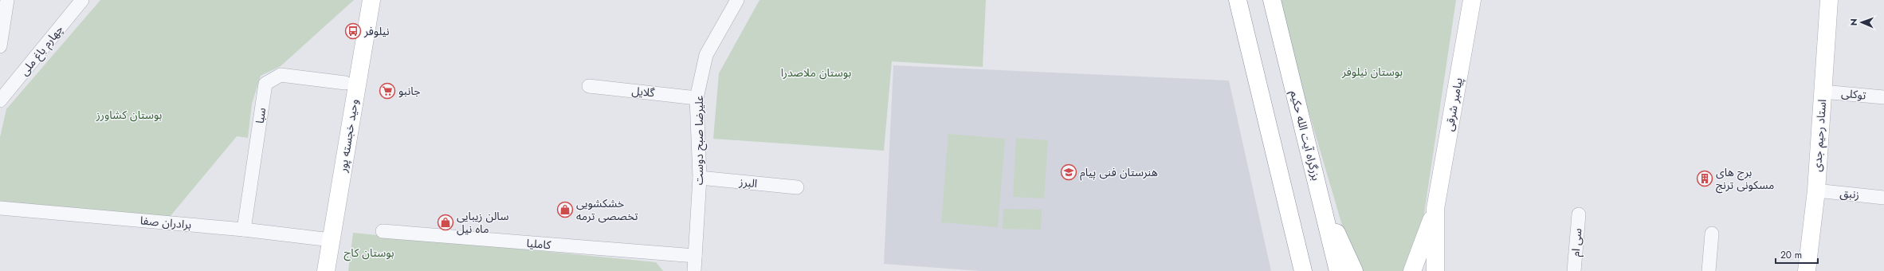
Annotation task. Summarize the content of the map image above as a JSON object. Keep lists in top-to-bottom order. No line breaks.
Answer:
{"streets":{"main road":["پیامبر شرقی","وحید خجسته پور","بزرگراه آیت الله حکیم","استاد رحیم جدی"],"street":["چهارم باغ ملی","گلایل","توکلی","سبا","علیرضا صبح دوست","البرز","زنبق","برادران صفا","سی ام","کاملیا"]},"crossings":[["گلایل","علیرضا صبح دوست"],["توکلی","استاد رحیم جدی"],["سبا","برادران صفا"],["وحید خجسته پور","برادران صفا"],["استاد رحیم جدی","زنبق"],["علیرضا صبح دوست","البرز"],["علیرضا صبح دوست","کاملیا"]],"parks":["بوستان نیلوفر","بوستان ملاصدرا","بوستان کشاورز","بوستان کاج"],"places":{"bus stop":["نیلوفر"],"supermarket":["جانبو"],"school or university":["هنرستان فنی پیام"],"building":["برج های مسکونی ترنج"],"shop":["خشکشویی تخصصی ترمه","سالن زیبایی ماه نیل"]},"scale_bar":"20 m","north":"left"}
